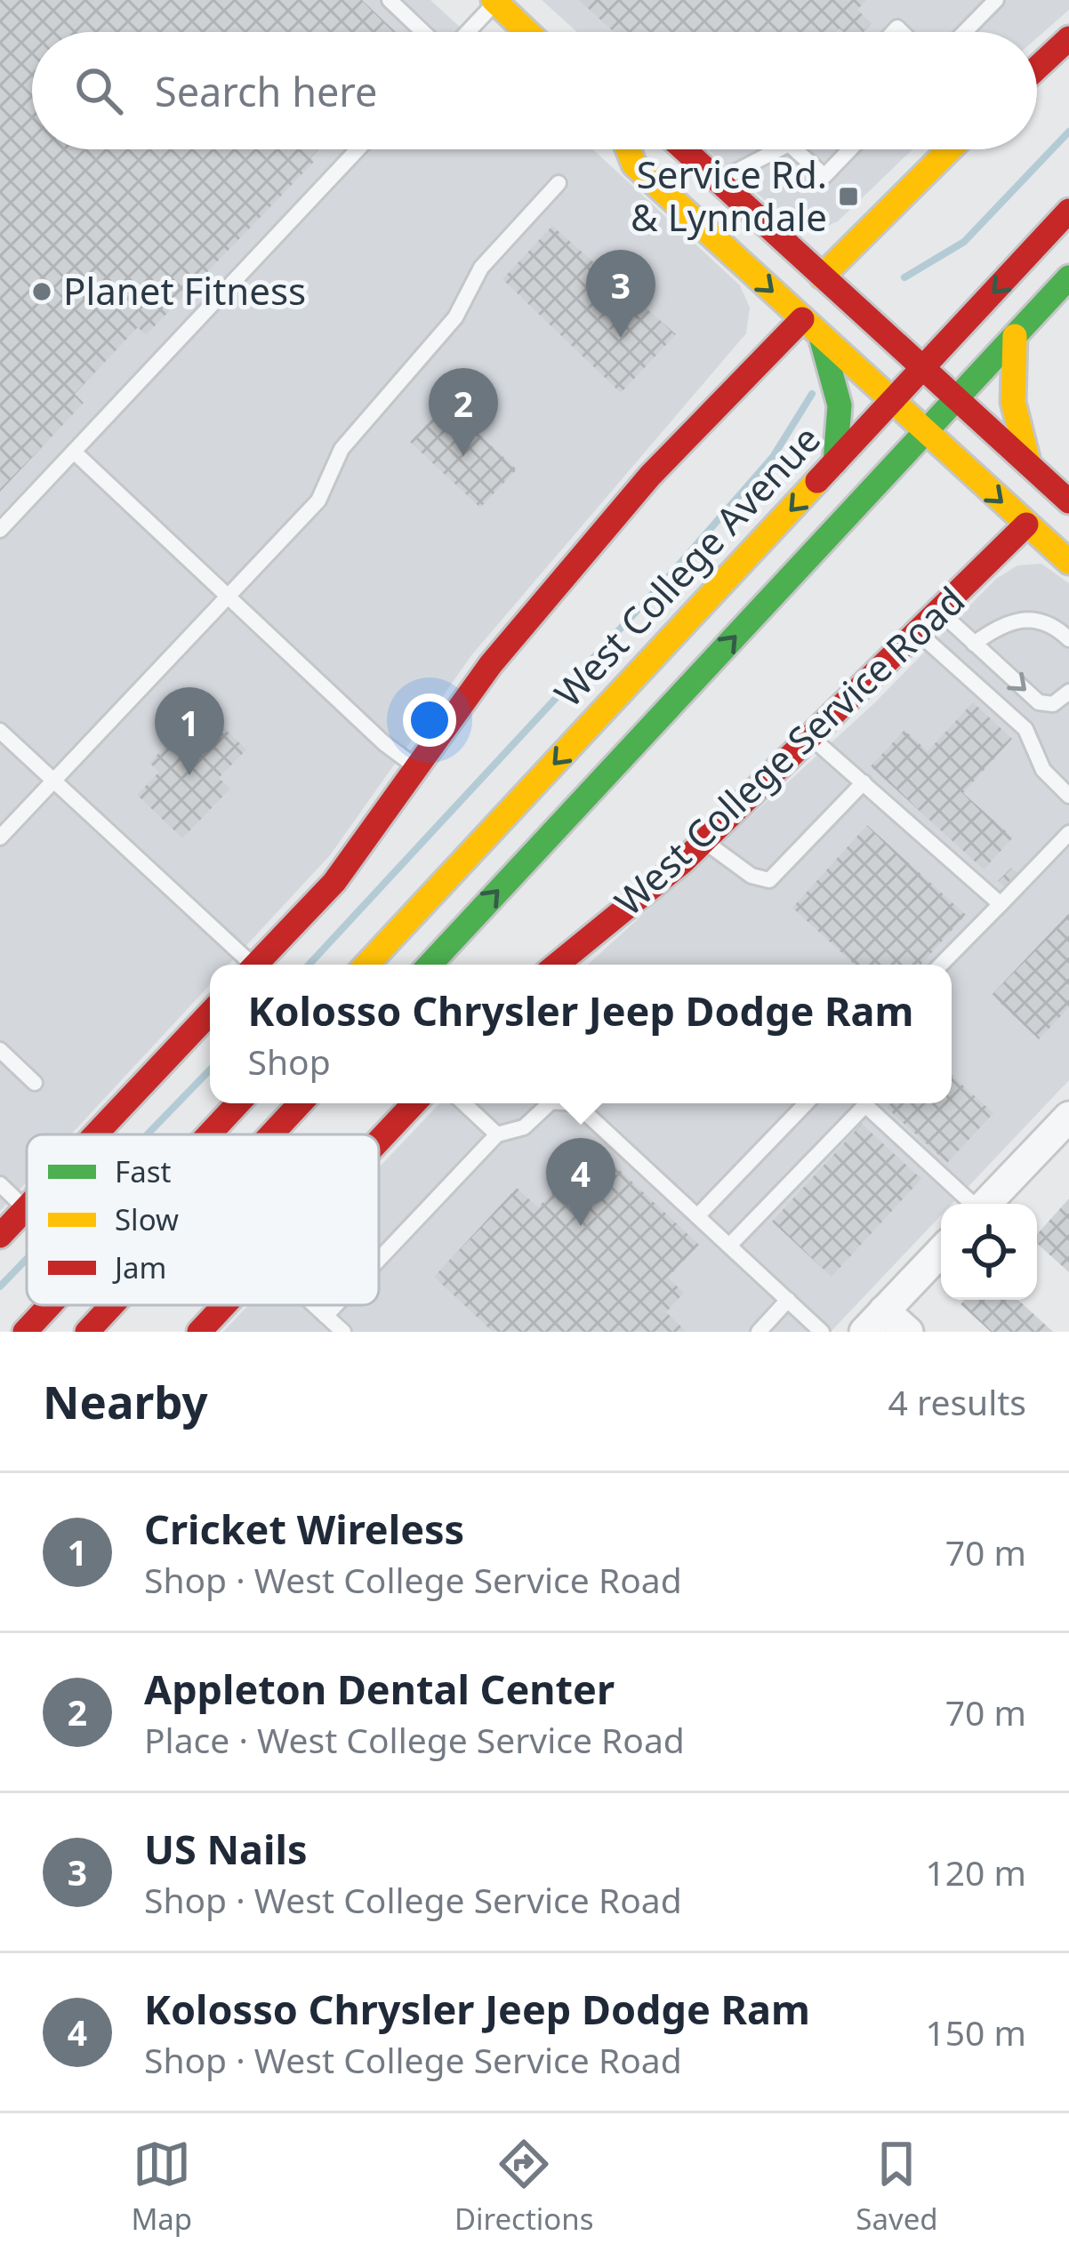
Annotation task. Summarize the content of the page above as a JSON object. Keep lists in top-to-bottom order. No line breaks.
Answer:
{"streets":{"main road":["West College Avenue","West College Service Road"]},"places":{"transit":["Service Rd. & Lynndale"],"other":["Planet Fitness"]},"legend":["Fast","Slow","Jam"],"page":{"search":"Search here","pins":["3","2","1","4"],"popup":["Kolosso Chrysler Jeep Dodge Ram","Shop"],"heading":["Nearby","4 results"],"list":[{"mark":"1","name":"Cricket Wireless","note":"Shop · West College Service Road","value":"70 m"},{"mark":"2","name":"Appleton Dental Center","note":"Place · West College Service Road","value":"70 m"},{"mark":"3","name":"US Nails","note":"Shop · West College Service Road","value":"120 m"},{"mark":"4","name":"Kolosso Chrysler Jeep Dodge Ram","note":"Shop · West College Service Road","value":"150 m"}],"nav":["Map","Directions","Saved"]}}
